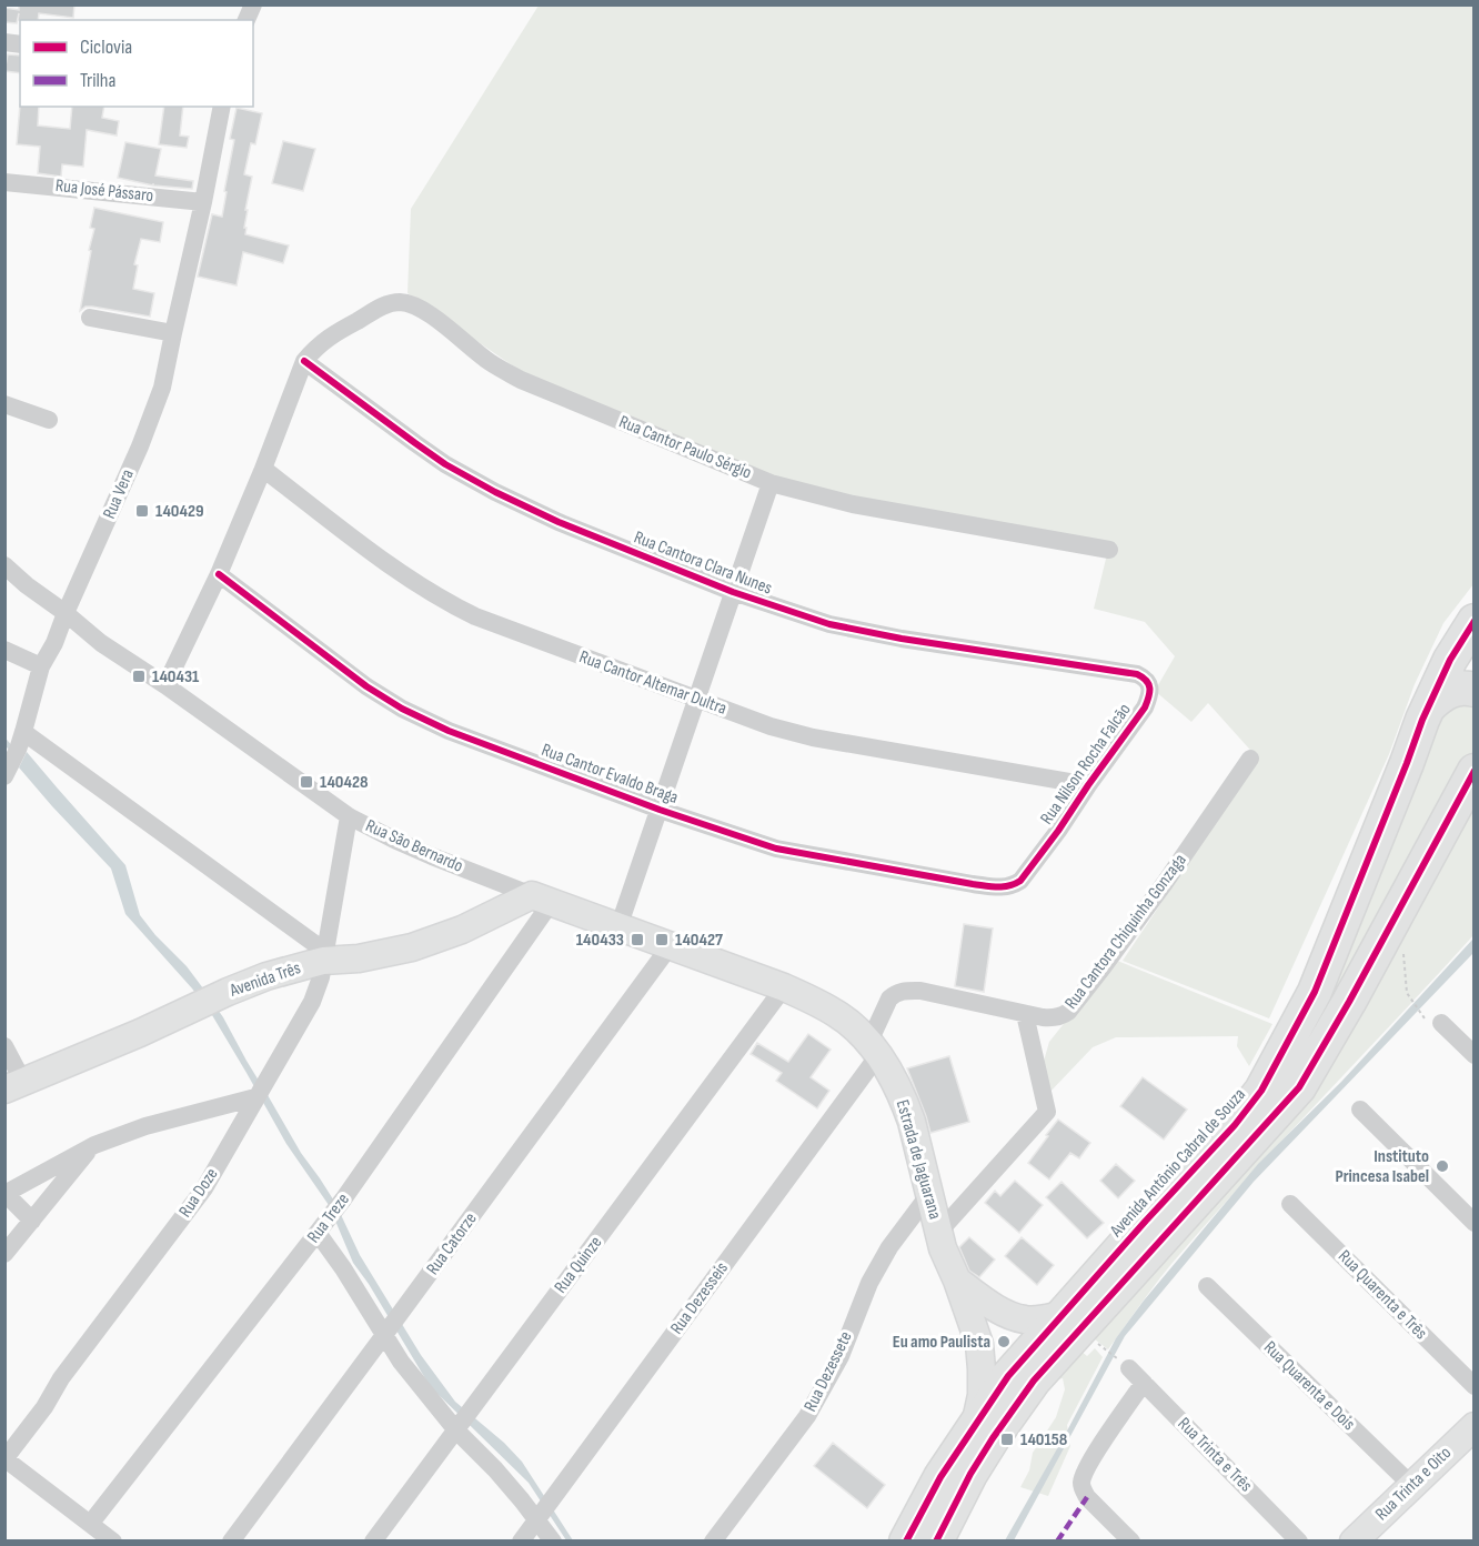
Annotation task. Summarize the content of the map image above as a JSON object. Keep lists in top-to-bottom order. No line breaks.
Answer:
{"streets":{"highway":["Avenida Antônio Cabral de Souza"],"street":["Rua José Pássaro","Rua Cantor Paulo Sérgio","Rua Vera","Rua Cantora Clara Nunes","Rua Cantor Altemar Dultra","Rua Nilson Rocha Falcão","Rua Cantor Evaldo Braga","Rua São Bernardo","Rua Cantora Chiquinha Gonzaga","Avenida Três","Estrada de Jaguarana","Rua Doze","Rua Treze","Rua Catorze","Rua Quinze","Rua Quarenta e Três","Rua Dezesseis","Rua Dezessete","Rua Quarenta e Dois","Rua Trinta e Três","Rua Trinta e Oito"]},"crossings":[["Rua José Pássaro","Rua Vera"],["Rua Cantor Paulo Sérgio","Rua Cantora Clara Nunes"],["Rua Vera","Rua São Bernardo"],["Rua Cantora Clara Nunes","Rua Nilson Rocha Falcão"],["Rua Cantor Altemar Dultra","Rua Nilson Rocha Falcão"],["Rua Nilson Rocha Falcão","Rua Cantor Evaldo Braga"],["Rua São Bernardo","Rua Cantora Chiquinha Gonzaga"],["Rua São Bernardo","Avenida Três"],["Rua São Bernardo","Estrada de Jaguarana"],["Rua São Bernardo","Rua Doze"],["Rua São Bernardo","Rua Treze"],["Rua São Bernardo","Rua Catorze"],["Rua São Bernardo","Rua Quinze"],["Rua São Bernardo","Rua Dezesseis"],["Rua Cantora Chiquinha Gonzaga","Estrada de Jaguarana"],["Rua Cantora Chiquinha Gonzaga","Rua Dezesseis"],["Avenida Três","Rua Doze"],["Avenida Três","Rua Treze"],["Estrada de Jaguarana","Avenida Antônio Cabral de Souza"],["Estrada de Jaguarana","Rua Dezesseis"],["Estrada de Jaguarana","Rua Dezessete"],["Rua Quarenta e Dois","Rua Trinta e Oito"]],"places":{"transit":["140429","140431","140428","140433","140427","140158"],"other":["Instituto Princesa Isabel","Eu amo Paulista"]},"legend":["Ciclovia","Trilha"]}
